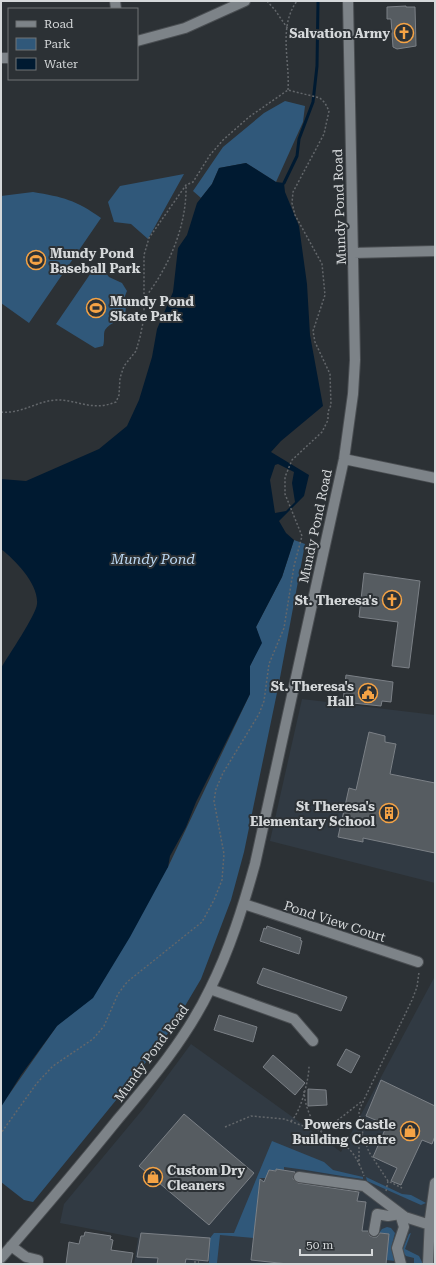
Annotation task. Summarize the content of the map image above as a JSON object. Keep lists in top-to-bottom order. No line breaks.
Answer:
{"streets":{"street":["Mundy Pond Road","Pond View Court"]},"crossings":[["Mundy Pond Road","Pond View Court"]],"water":["Mundy Pond"],"places":{"church":["Salvation Army","St. Theresa's"],"sports":["Mundy Pond Baseball Park","Mundy Pond Skate Park"],"public building":["St. Theresa's Hall"],"building":["St Theresa's Elementary School"],"shop":["Powers Castle Building Centre","Custom Dry Cleaners"]},"legend":["Road","Park","Water"],"scale_bar":"50 m"}
